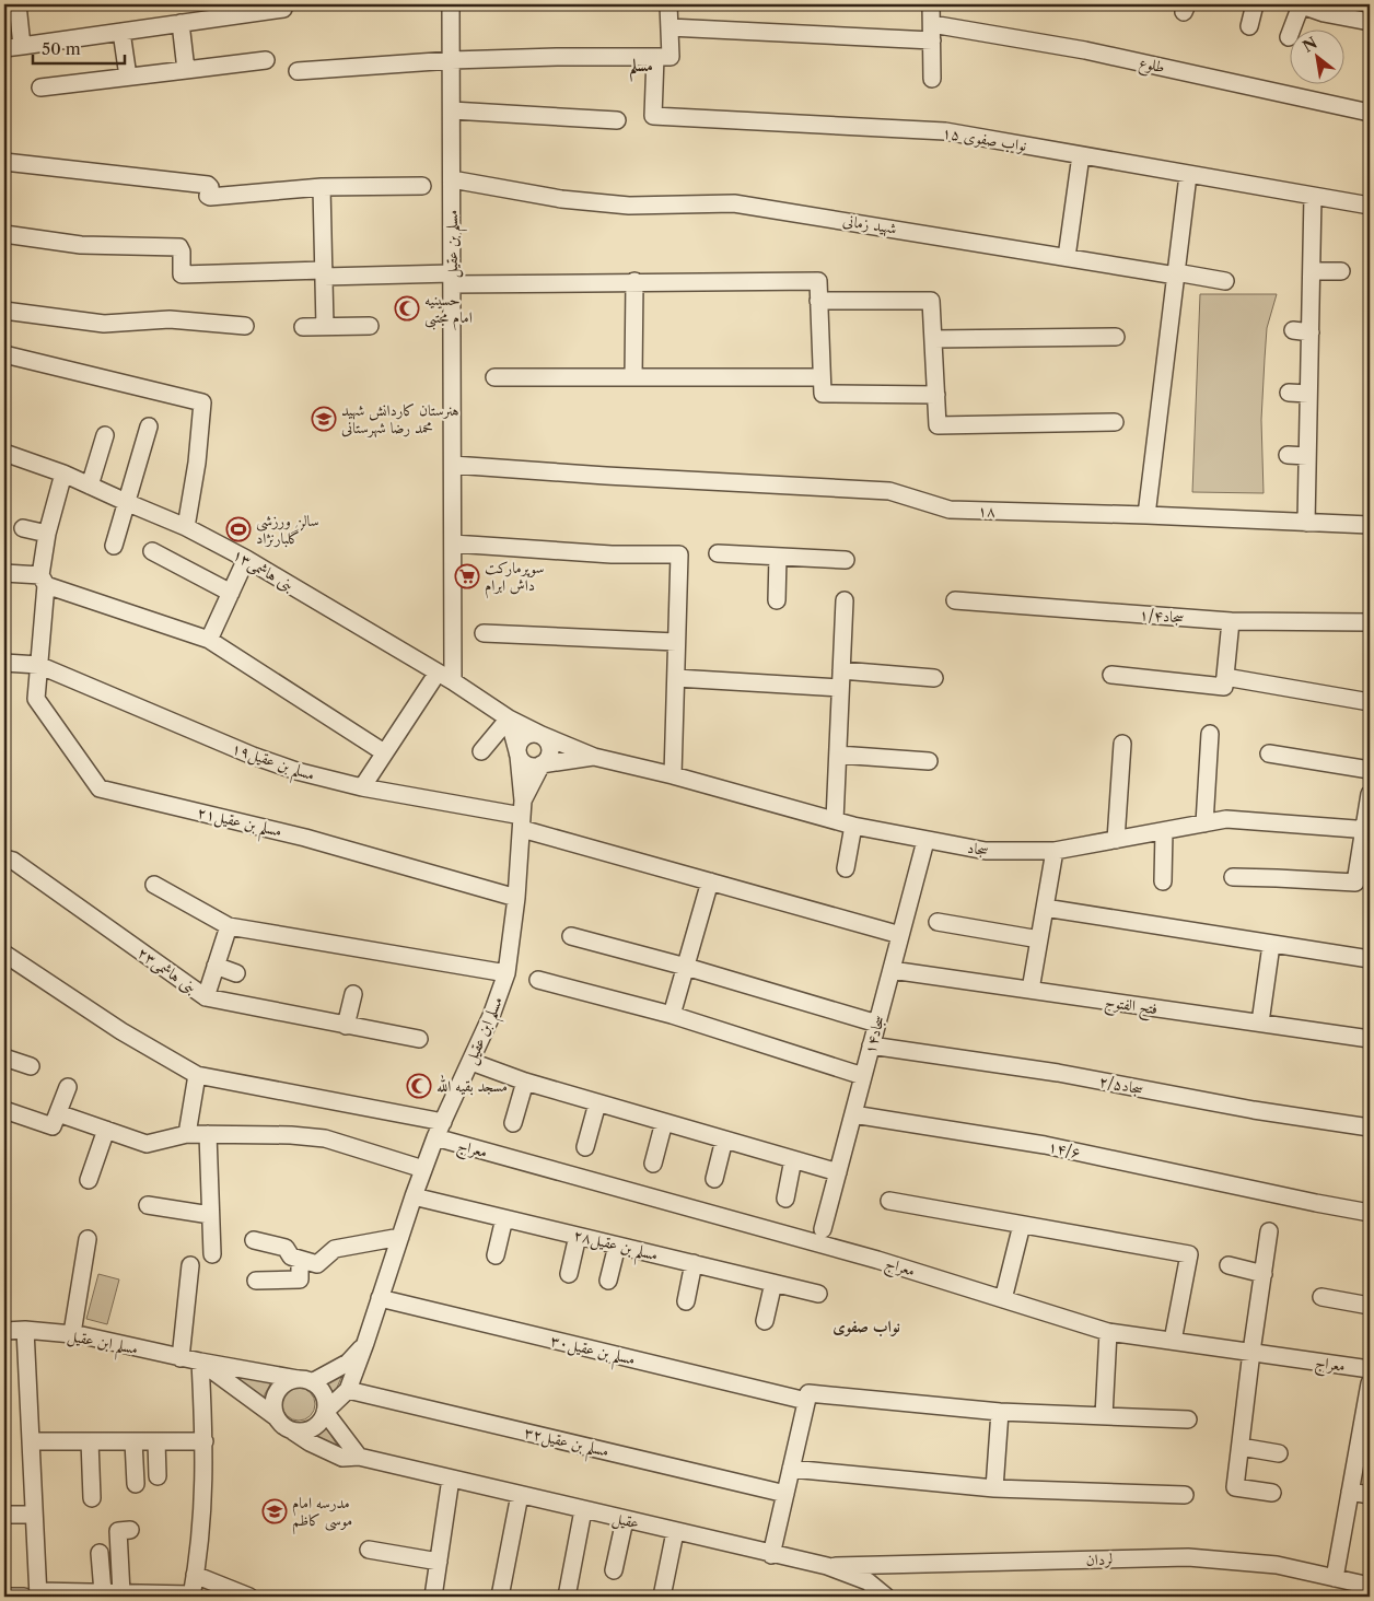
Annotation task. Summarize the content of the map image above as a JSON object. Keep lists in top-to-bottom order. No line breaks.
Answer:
{"streets":{"street":["طلوع","نواب صفوی ۱۵","شهید زمانی","مسلم بن عقیل","۱۸","بنی هاشمی۱۳","۱/۴سجاد","مسلم بن عقیل۱۹","مسلم بن عقیل۲۱","سجاد","بنی هاشمی۲۳","فتح الفتوح","مسلم ابن عقیل","۱۴سجاد","۲/۵سجاد","معراج","۱۴/۶","مسلم بن عقیل۲۸","مسلم بن عقیل۳۰","مسلم بن عقیل۳۲","عقیل","لردان"]},"crossings":[["شهید زمانی","مسلم بن عقیل"],["مسلم بن عقیل","۱۸"],["مسلم بن عقیل","بنی هاشمی۱۳"],["بنی هاشمی۱۳","مسلم بن عقیل۲۱"],["بنی هاشمی۱۳","سجاد"],["مسلم بن عقیل۱۹","مسلم بن عقیل۲۱"],["مسلم بن عقیل۱۹","مسلم ابن عقیل"],["مسلم بن عقیل۱۹","۱۴سجاد"],["مسلم بن عقیل۲۱","مسلم ابن عقیل"],["سجاد","۱۴سجاد"],["فتح الفتوح","۱۴سجاد"],["مسلم ابن عقیل","معراج"],["مسلم ابن عقیل","مسلم بن عقیل۲۸"],["مسلم ابن عقیل","مسلم بن عقیل۳۰"],["مسلم ابن عقیل","مسلم بن عقیل۳۲"],["مسلم ابن عقیل","عقیل"],["۱۴سجاد","۲/۵سجاد"],["۱۴سجاد","۱۴/۶"],["عقیل","لردان"]],"districts":["مسلم","نواب صفوی"],"places":{"mosque":["حسینیه امام مجتبی","مسجد بقیه الله"],"school or university":["هنرستان کاردانش شهید محمد رضا شهرستانی","مدرسه امام موسی کاظم"],"sports":["سالن ورزشی گلبارنژاد"],"supermarket":["سوپرمارکت داش ابرام"]},"scale_bar":"50 m","north":"top left"}
